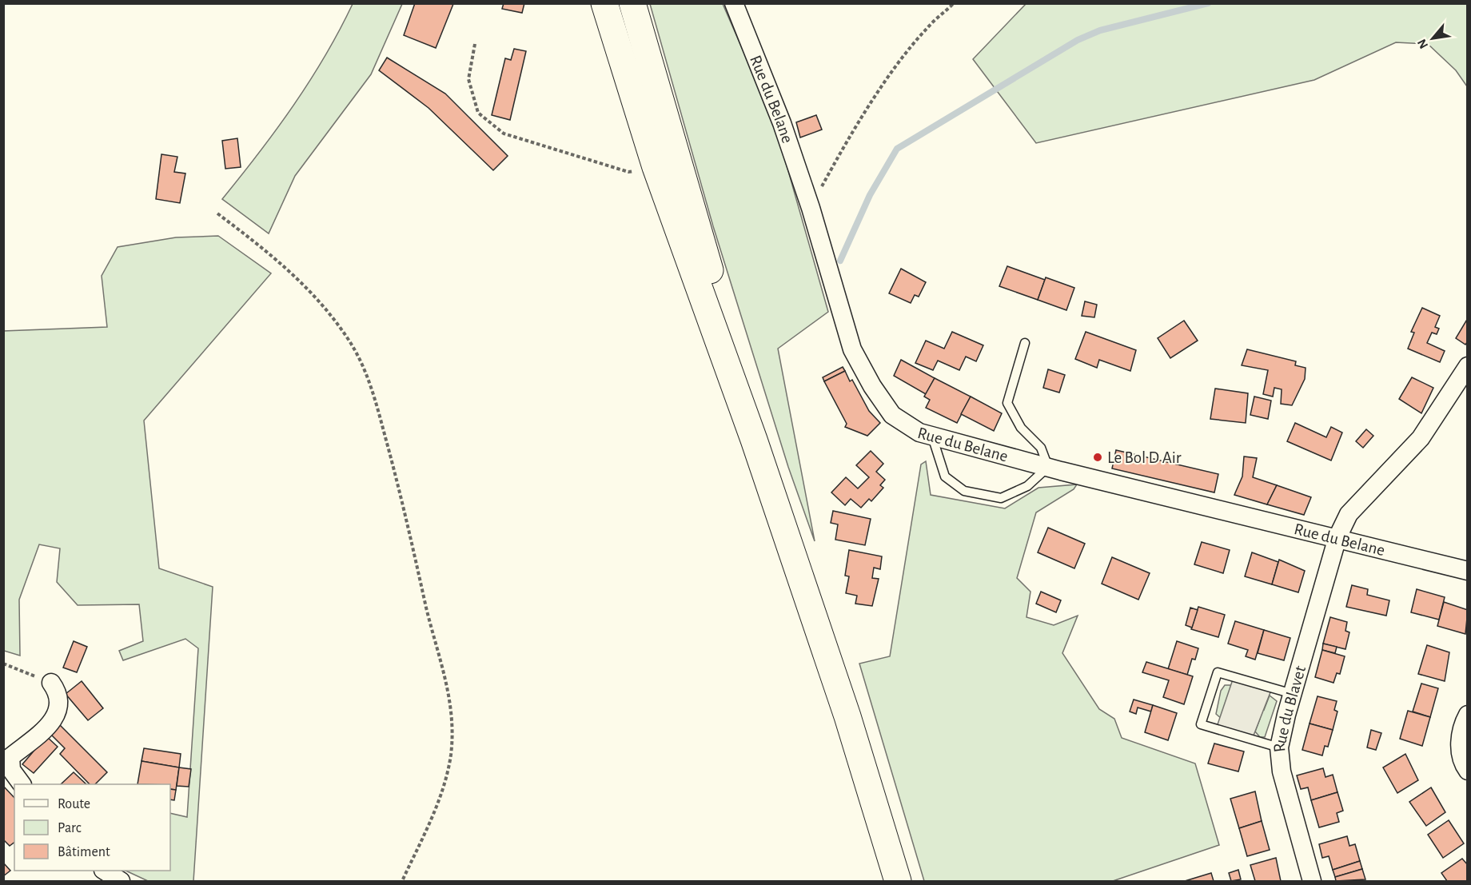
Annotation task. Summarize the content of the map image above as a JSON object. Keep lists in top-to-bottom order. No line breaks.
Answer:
{"streets":{"street":["Rue du Belane","Rue du Blavet"]},"crossings":[["Rue du Belane","Rue du Blavet"]],"places":["Le Bol D Air"],"legend":["Route","Parc","Bâtiment"],"north":"bottom left"}
